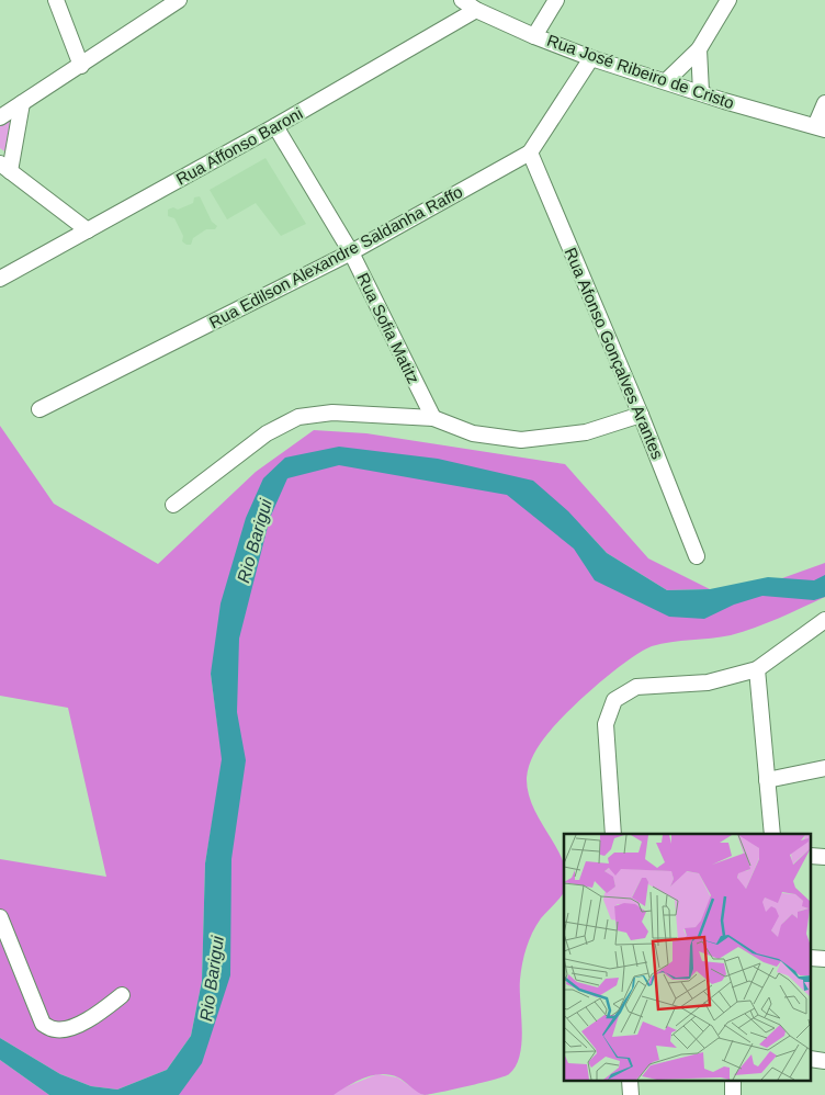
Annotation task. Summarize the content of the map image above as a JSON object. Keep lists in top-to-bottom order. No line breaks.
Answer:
{"streets":{"street":["Rua José Ribeiro de Cristo","Rua Affonso Baroni","Rua Edilson Alexandre Saldanha Raffo","Rua Sofia Matitz","Rua Afonso Gonçalves Arantes"]},"crossings":[["Rua José Ribeiro de Cristo","Rua Affonso Baroni"],["Rua José Ribeiro de Cristo","Rua Edilson Alexandre Saldanha Raffo"],["Rua Affonso Baroni","Rua Sofia Matitz"],["Rua Edilson Alexandre Saldanha Raffo","Rua Sofia Matitz"],["Rua Edilson Alexandre Saldanha Raffo","Rua Afonso Gonçalves Arantes"]],"water":["Rio Barigui"]}
